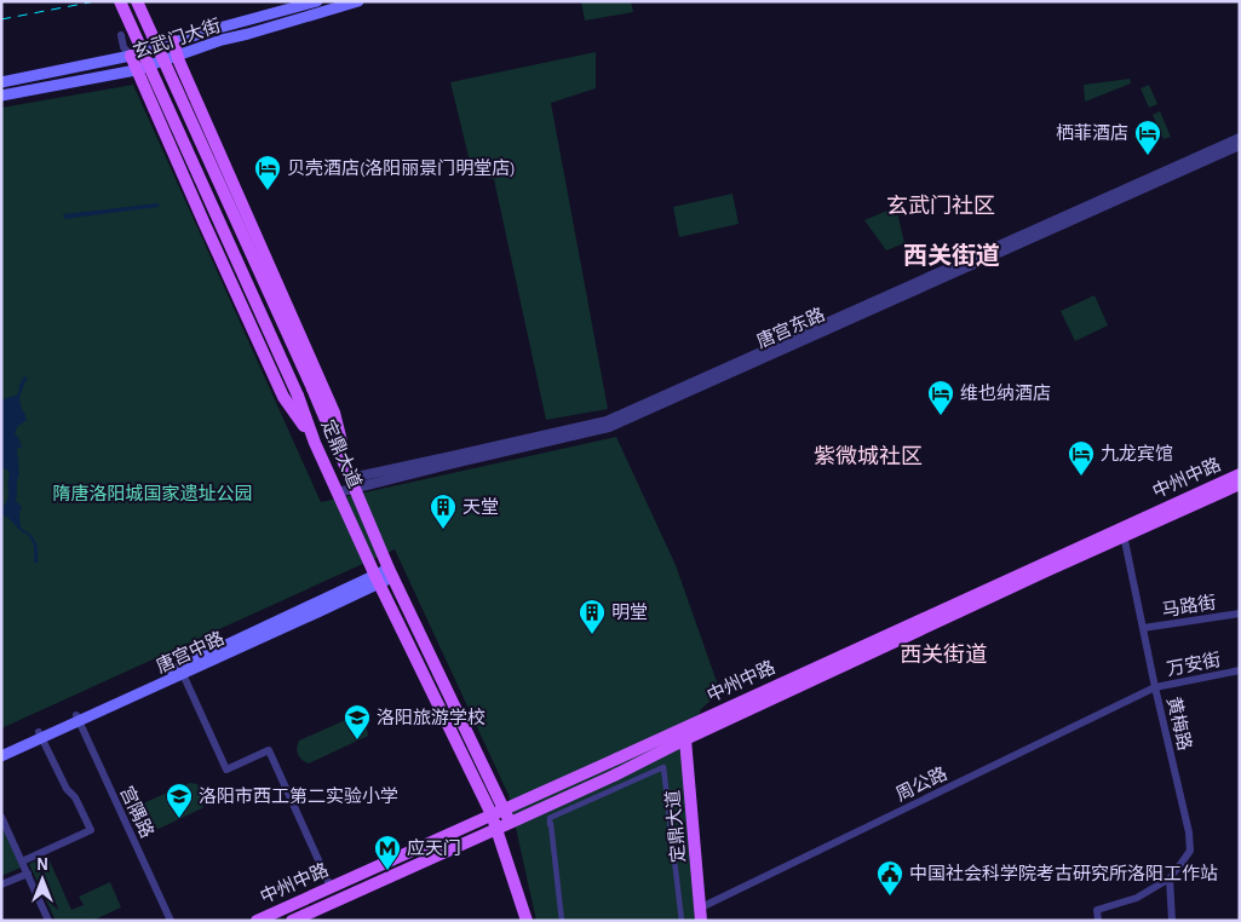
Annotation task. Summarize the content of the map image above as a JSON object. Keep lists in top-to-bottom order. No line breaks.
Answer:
{"streets":{"main road":["玄武门大街","定鼎大道","中州中路","唐宫中路"],"street":["唐宫东路","马路街","万安街","黄梅路","周公路","宫隅路"]},"crossings":[["唐宫东路","定鼎大道"],["定鼎大道","中州中路"],["定鼎大道","唐宫中路"],["定鼎大道","周公路"],["中州中路","黄梅路"],["马路街","黄梅路"],["唐宫中路","宫隅路"],["万安街","黄梅路"],["万安街","周公路"],["黄梅路","周公路"]],"districts":["玄武门社区","西关街道","紫微城社区","西关街道"],"parks":["隋唐洛阳城国家遗址公园"],"places":{"hotel":["栖菲酒店","贝壳酒店(洛阳丽景门明堂店)","维也纳酒店","九龙宾馆"],"building":["天堂","明堂"],"school or university":["洛阳旅游学校","洛阳市西工第二实验小学"],"metro station":["应天门"],"public building":["中国社会科学院考古研究所洛阳工作站"]},"north":"top"}
